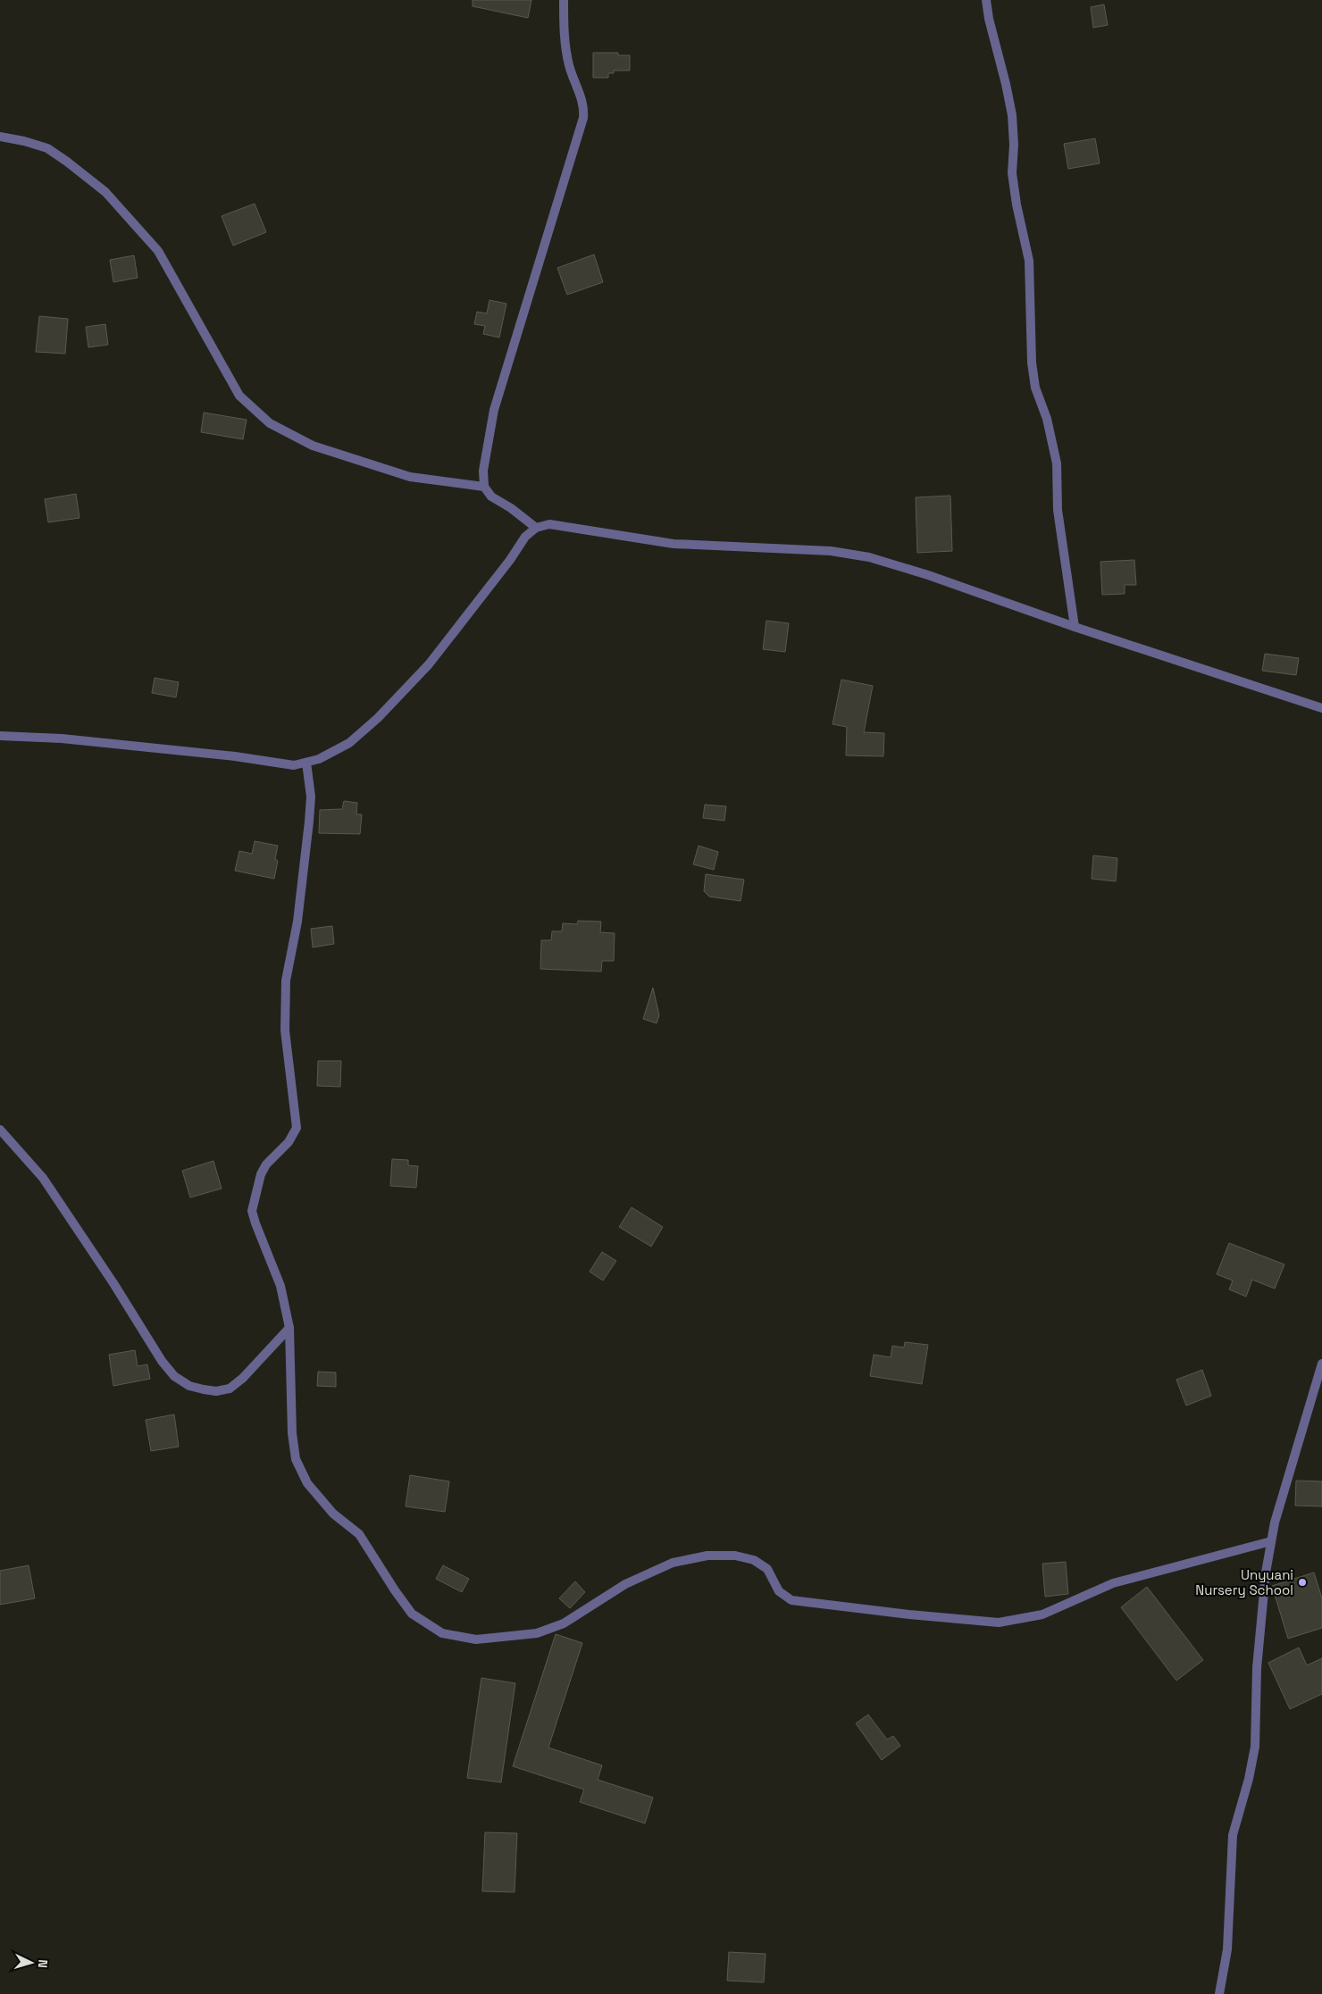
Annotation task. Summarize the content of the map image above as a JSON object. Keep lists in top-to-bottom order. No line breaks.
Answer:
{"places":["Unyuani Nursery School"],"north":"right"}
